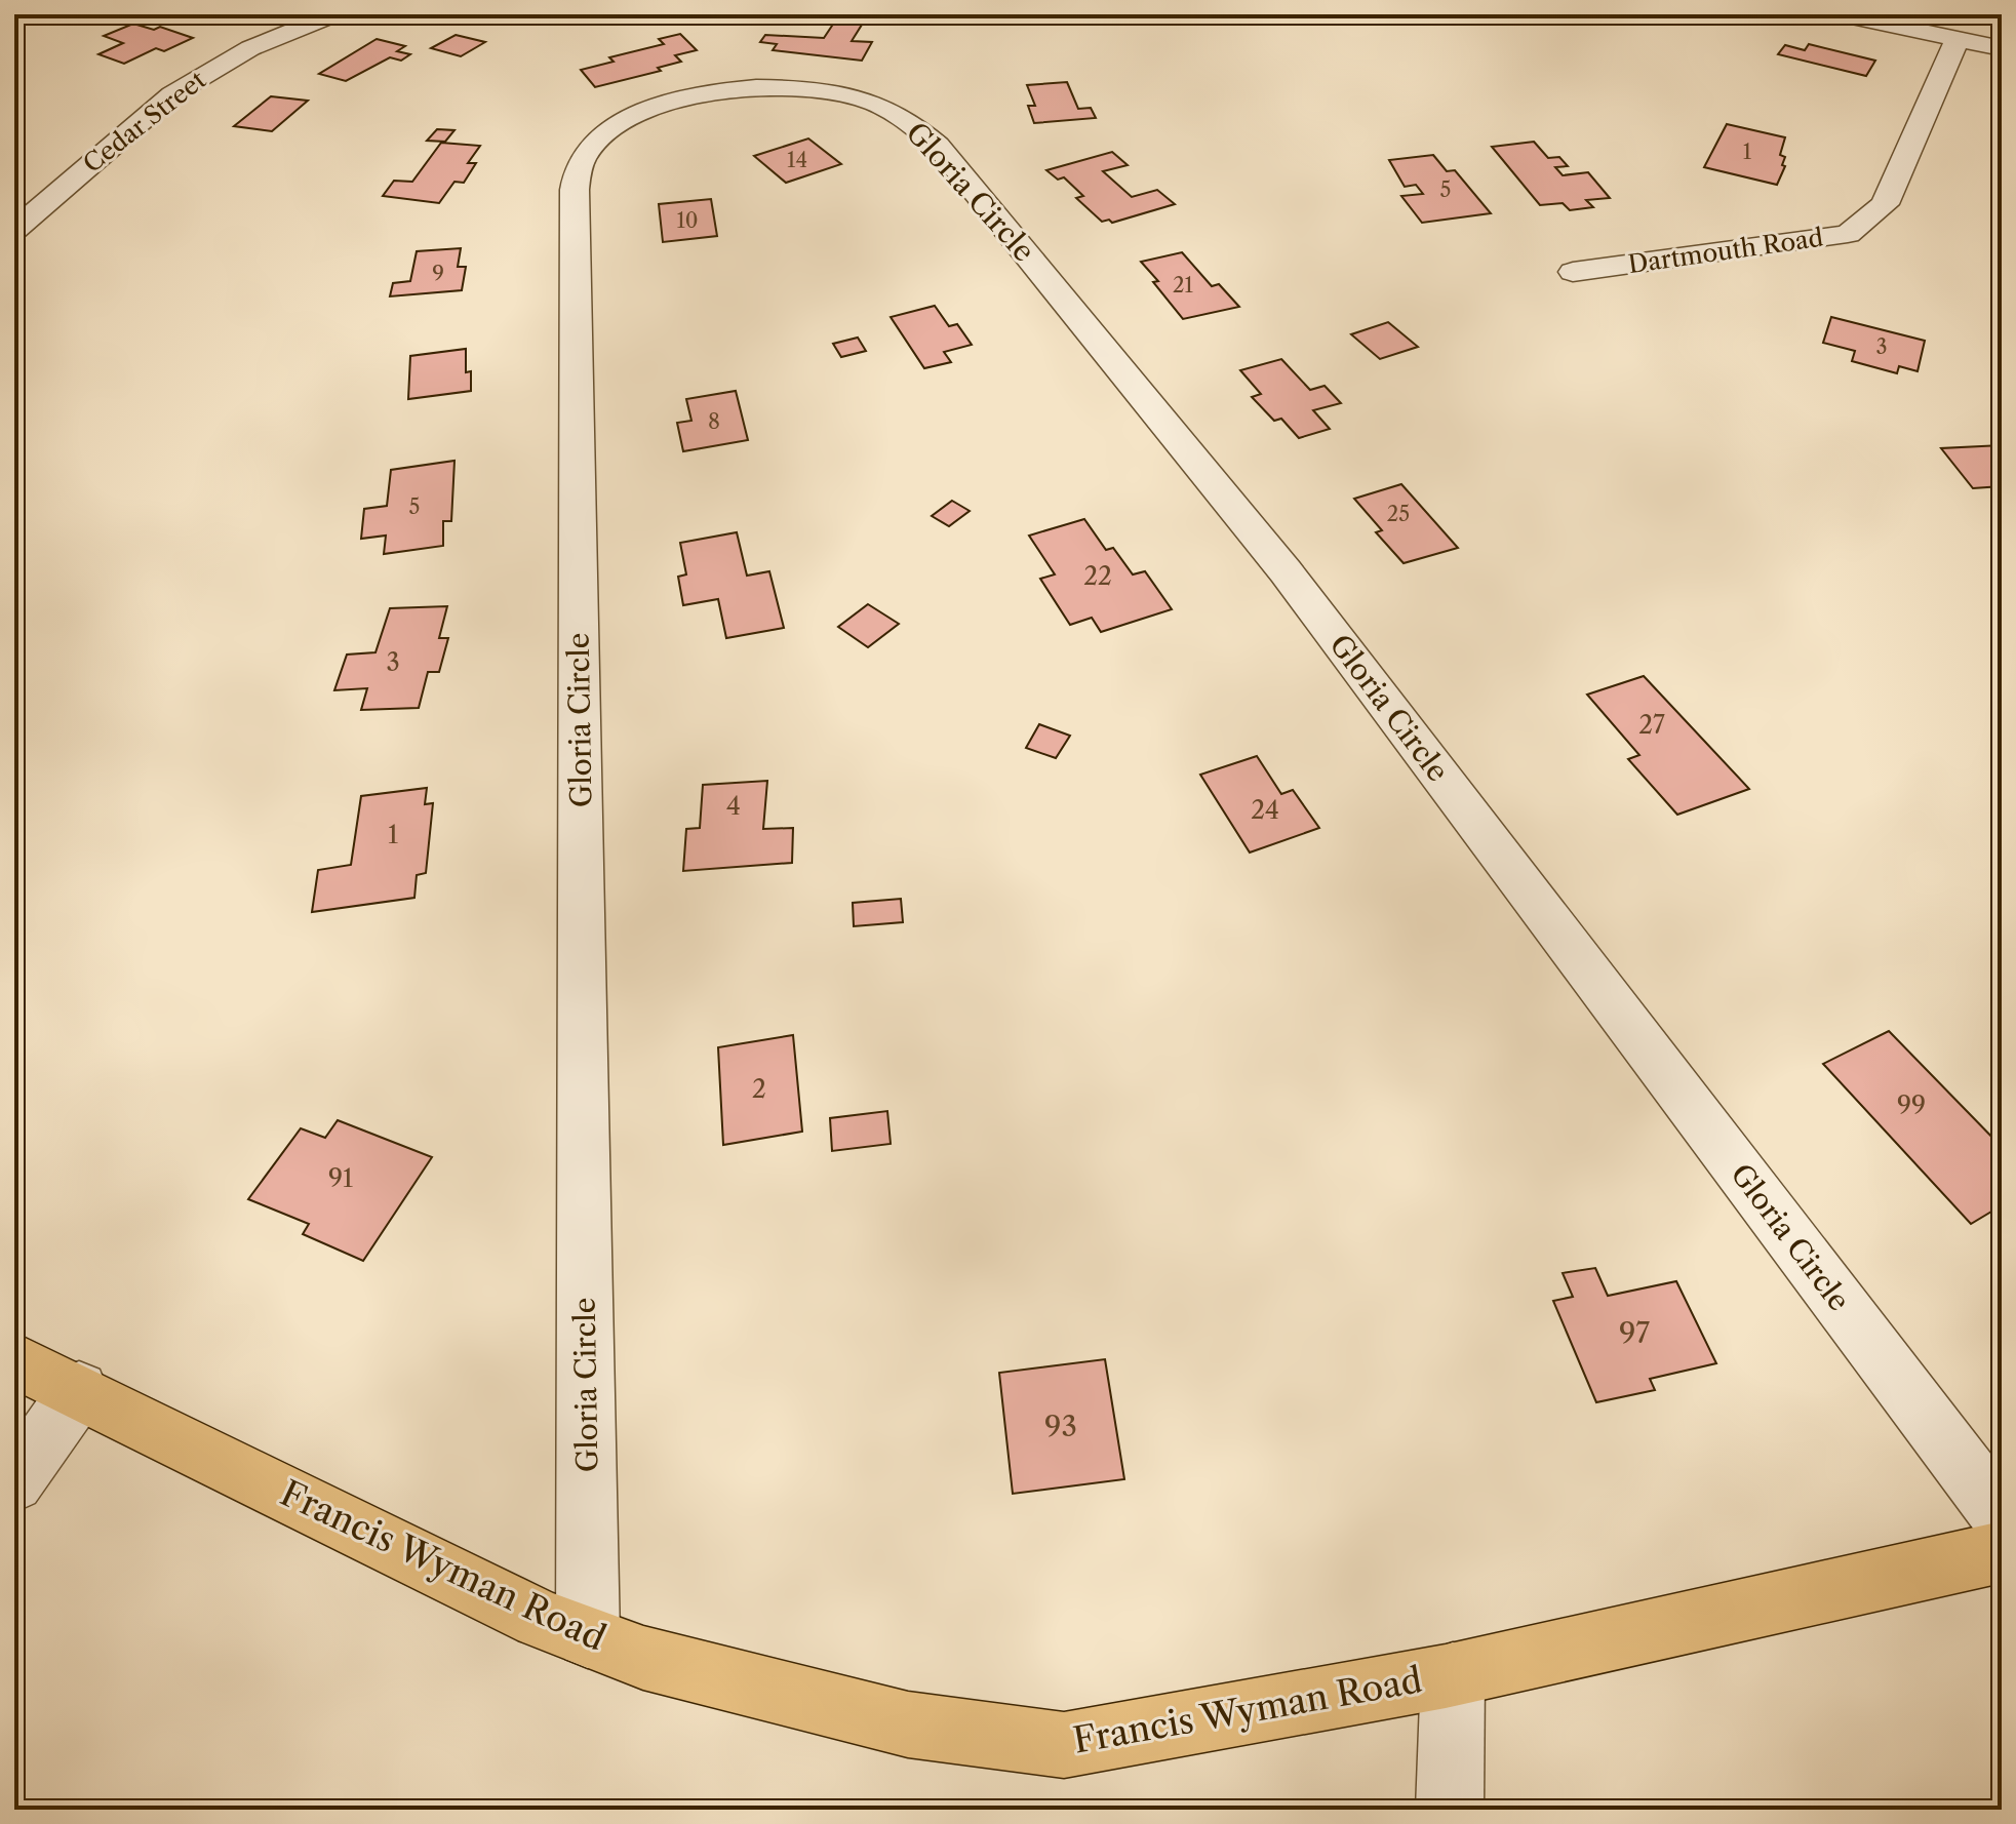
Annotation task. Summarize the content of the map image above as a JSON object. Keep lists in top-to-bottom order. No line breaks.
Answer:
{"streets":{"main road":["Francis Wyman Road"],"street":["Cedar Street","Gloria Circle","Dartmouth Road"]},"crossings":[["Gloria Circle","Francis Wyman Road"]],"house_numbers":["1","14","5","10","9","21","3","8","5","25","22","3","27","4","24","1","2","99","91","97","93"]}
